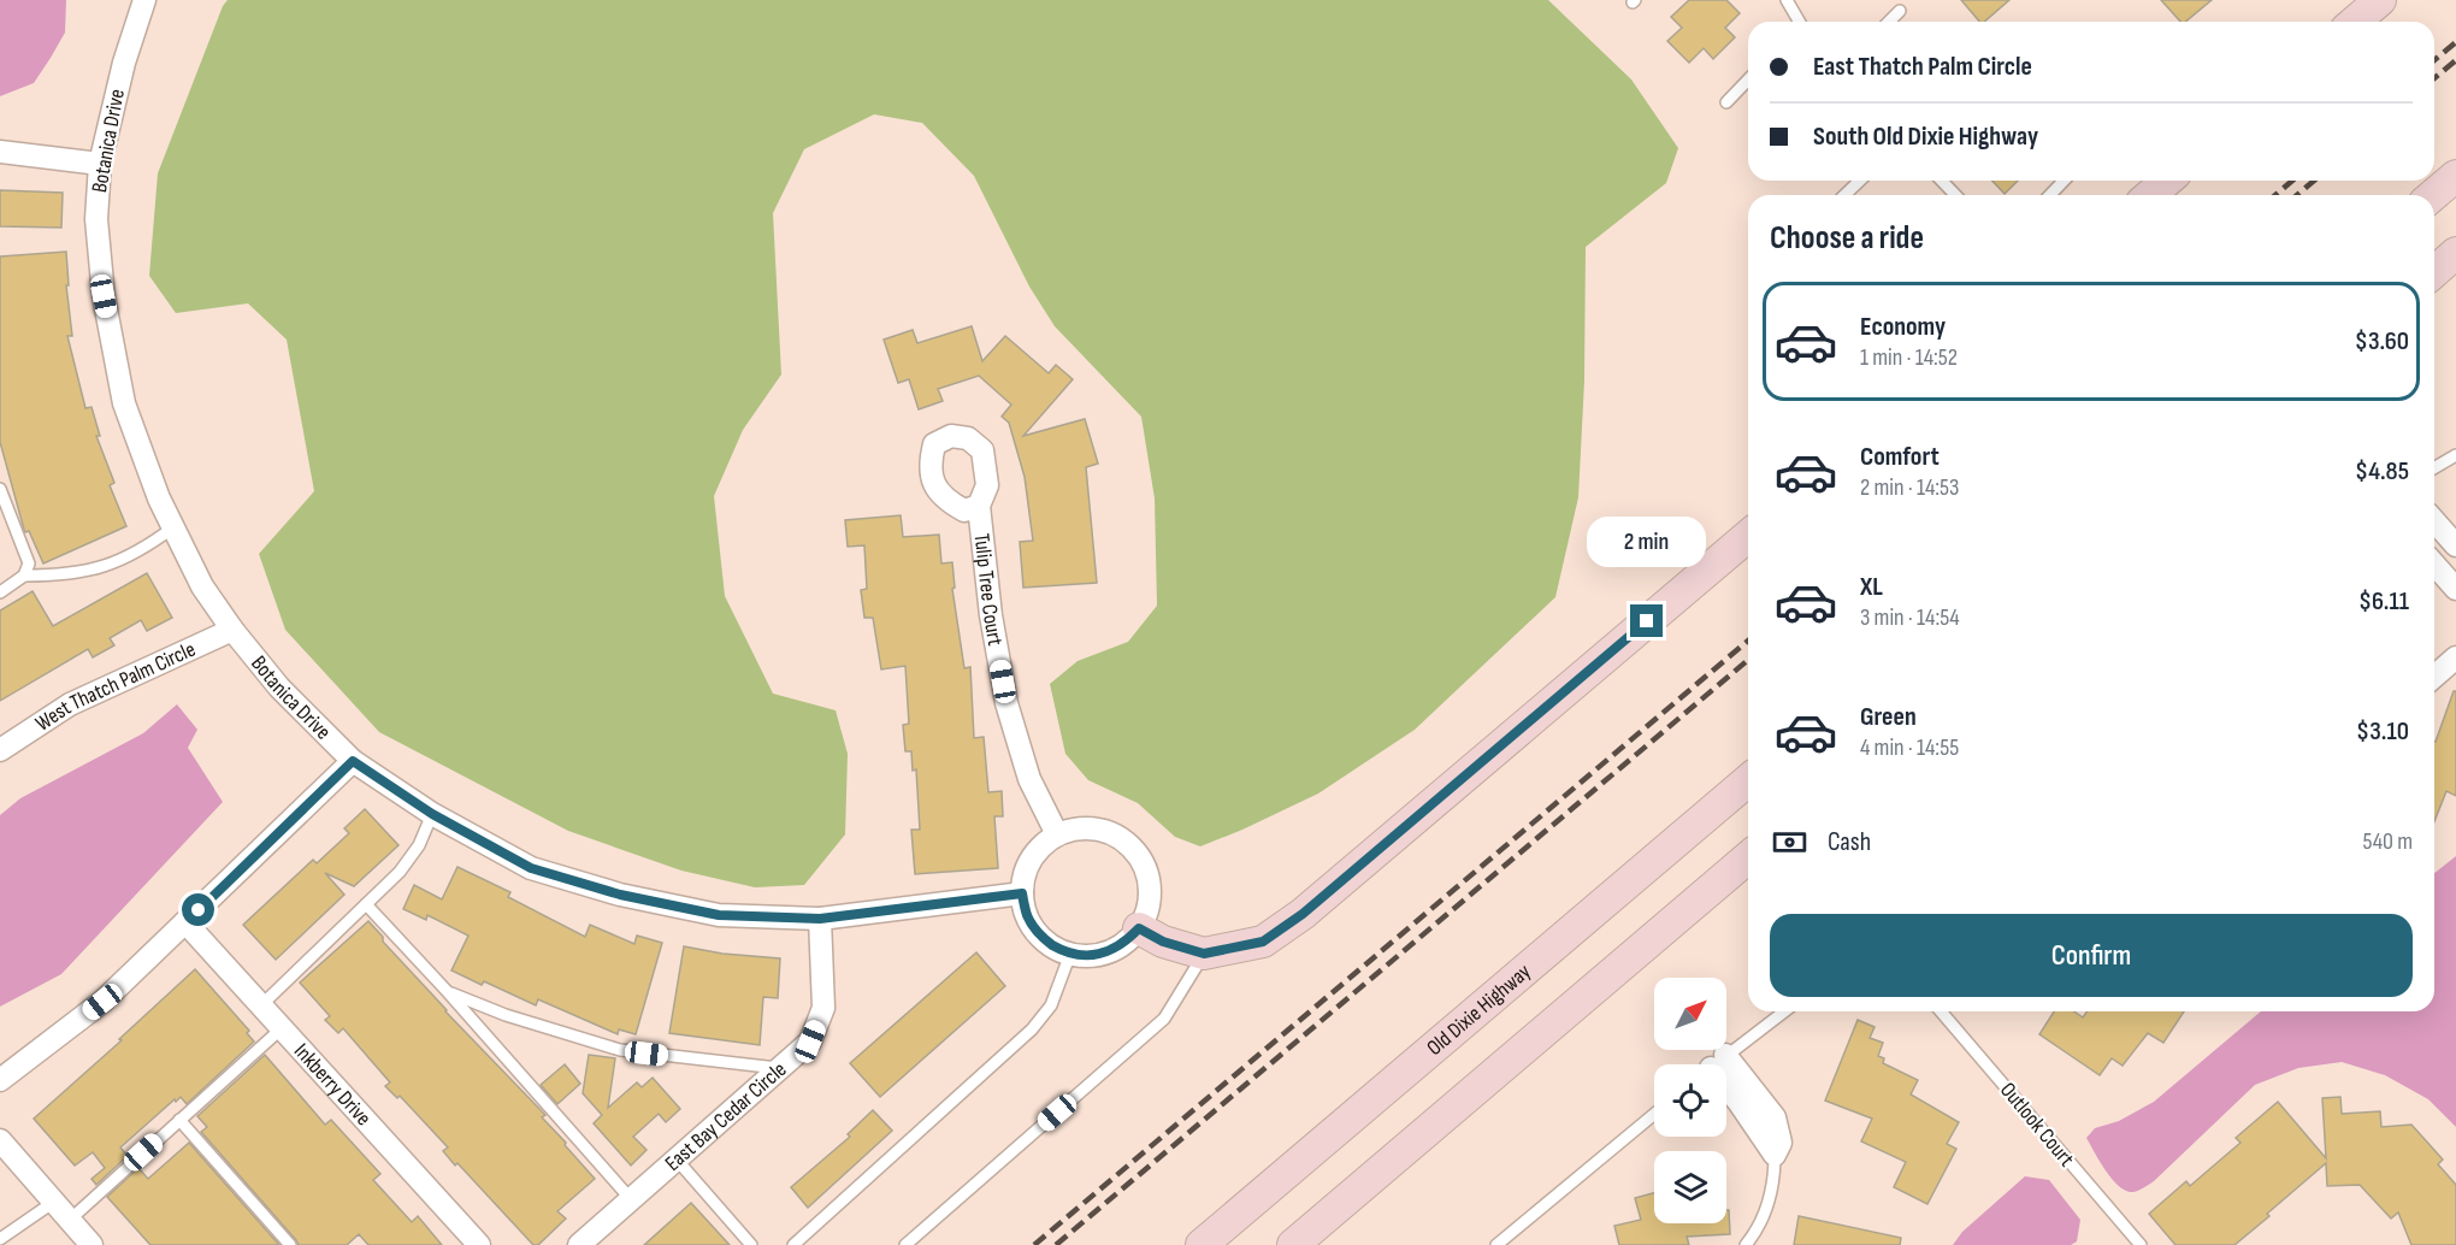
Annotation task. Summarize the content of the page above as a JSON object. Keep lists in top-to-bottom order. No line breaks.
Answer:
{"streets":{"main road":["Old Dixie Highway"],"street":["Botanica Drive","Tulip Tree Court","West Thatch Palm Circle","Inkberry Drive","East Bay Cedar Circle"],"lane":["Outlook Court"]},"crossings":[["Botanica Drive","Tulip Tree Court"],["Botanica Drive","West Thatch Palm Circle"],["Botanica Drive","East Bay Cedar Circle"]],"north":"top right","page":{"banner":["East Thatch Palm Circle","South Old Dixie Highway"],"heading":"Choose a ride","list":[{"name":"Economy","note":"1 min · 14:52","value":"$3.60"},{"name":"Comfort","note":"2 min · 14:53","value":"$4.85"},{"name":"XL","note":"3 min · 14:54","value":"$6.11"},{"name":"Green","note":"4 min · 14:55","value":"$3.10"}],"bubble":"2 min","pay":["Cash","540 m"],"buttons":"Confirm"}}
